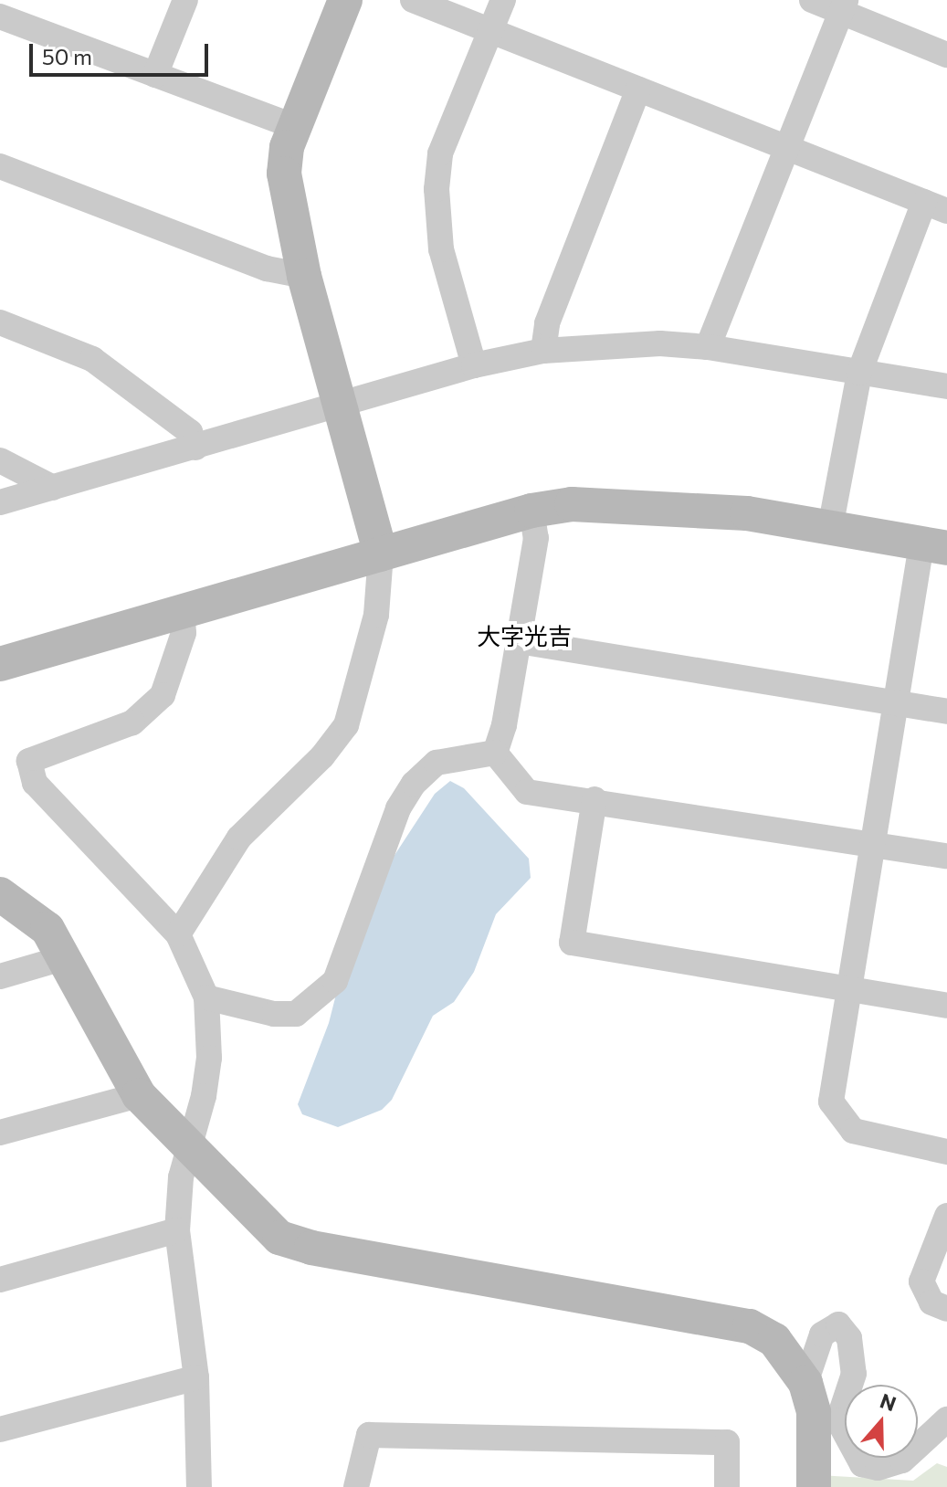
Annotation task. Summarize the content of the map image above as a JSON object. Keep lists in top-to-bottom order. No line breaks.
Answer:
{"districts":["大字光吉"],"scale_bar":"50 m","north":"top"}
